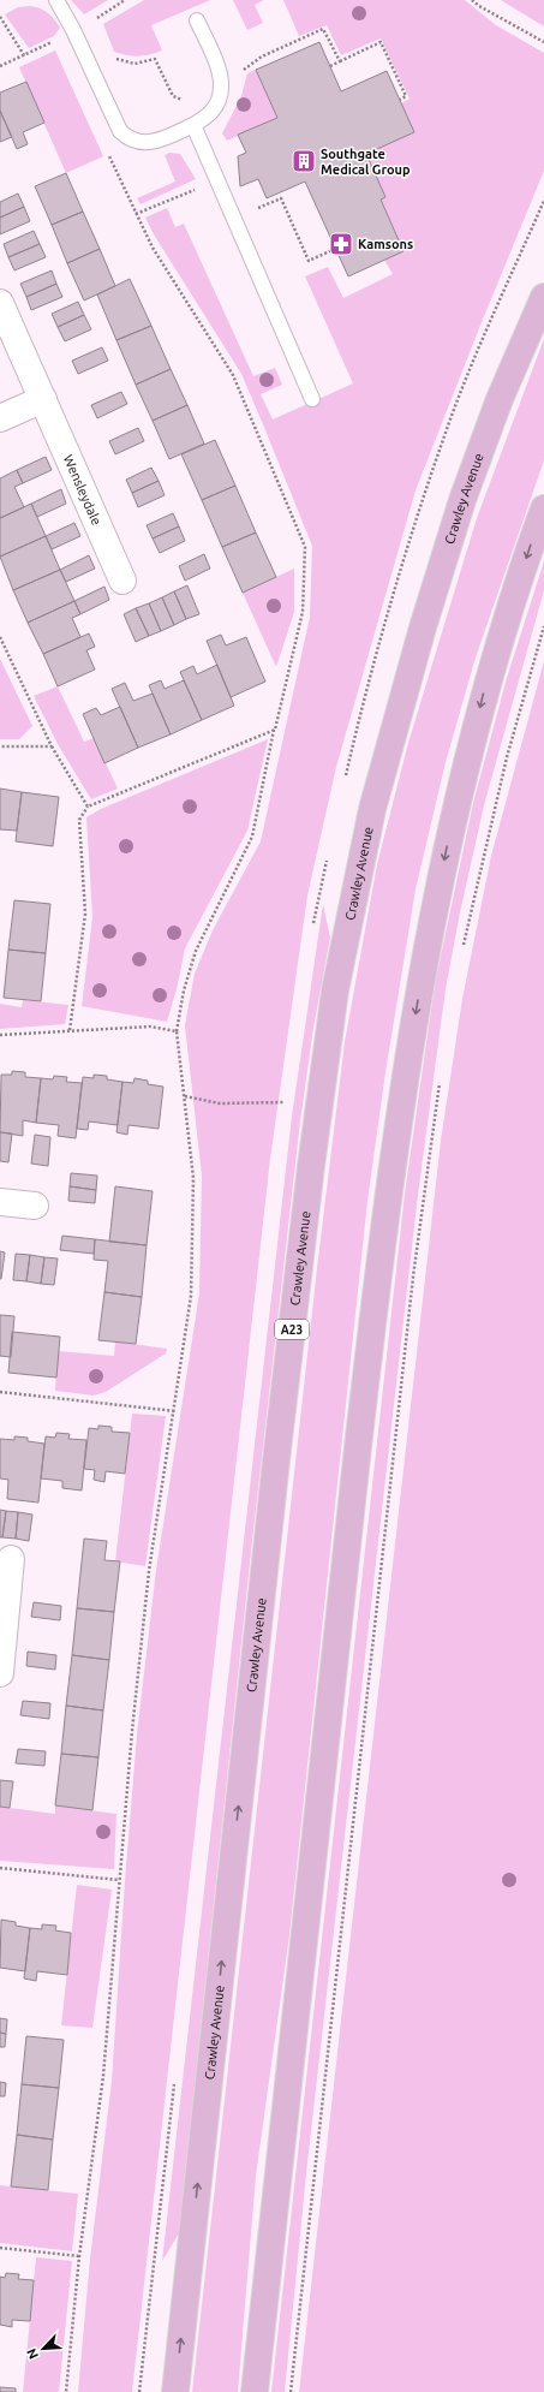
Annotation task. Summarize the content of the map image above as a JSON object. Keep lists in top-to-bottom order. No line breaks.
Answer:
{"streets":{"main road":["Crawley Avenue","A23"],"street":["Wensleydale"]},"places":{"building":["Southgate Medical Group"],"pharmacy":["Kamsons"]},"north":"bottom left"}
